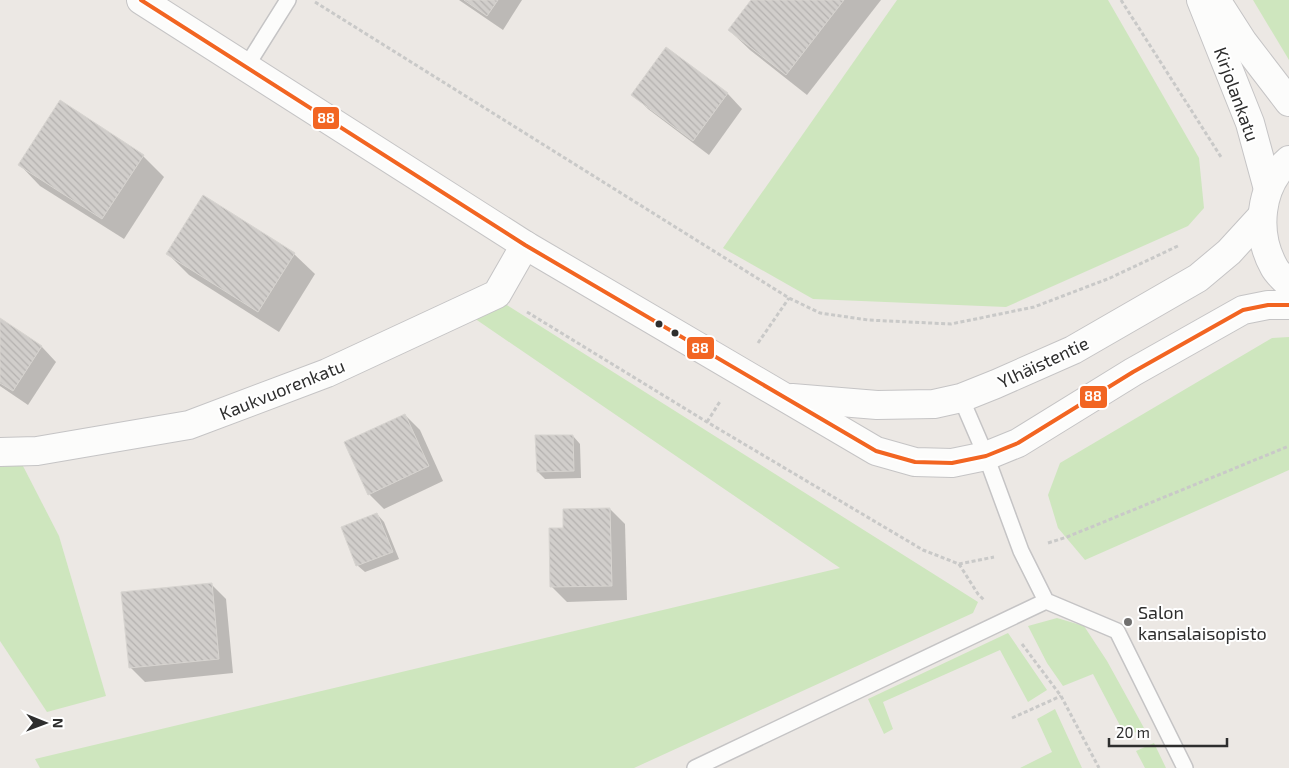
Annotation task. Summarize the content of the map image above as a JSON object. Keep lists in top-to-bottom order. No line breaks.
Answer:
{"streets":{"street":["Kirjolankatu","Ylhäistentie","Kaukvuorenkatu"]},"crossings":[["Ylhäistentie","Kaukvuorenkatu"]],"places":["Salon kansalaisopisto"],"lines":["transit line 88"],"scale_bar":"20 m","north":"right"}
